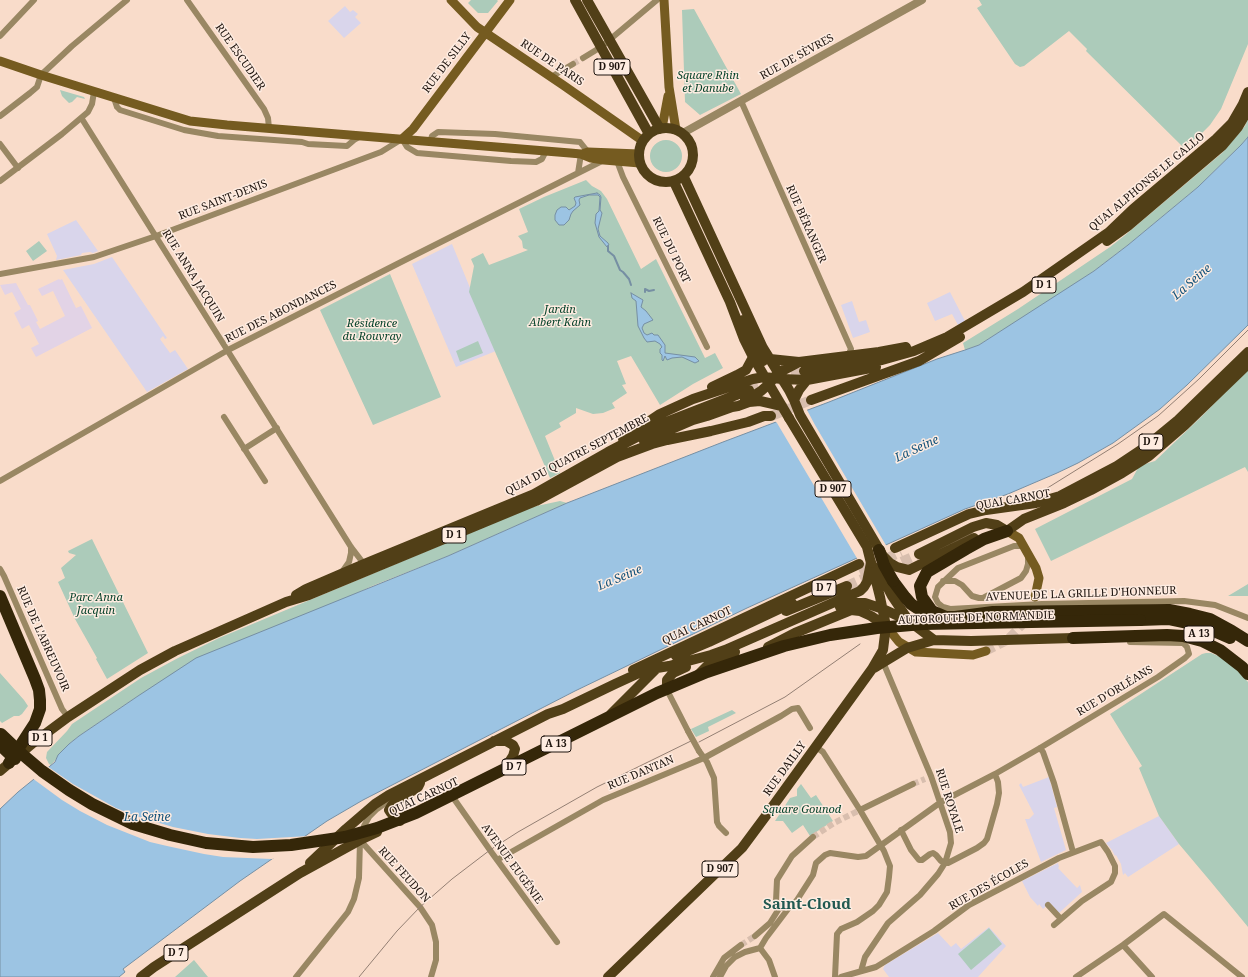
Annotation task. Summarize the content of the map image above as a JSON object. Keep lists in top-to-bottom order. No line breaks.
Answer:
{"streets":{"highway":["AUTOROUTE DE NORMANDIE","A 13"],"main road":["RUE DE SILLY","RUE DE PARIS","D 907","QUAI ALPHONSE LE GALLO","D 1","D 7","QUAI DU QUATRE SEPTEMBRE","QUAI CARNOT","RUE DAILLY"],"street":["RUE ESCUDIER","RUE DE SÈVRES","RUE SAINT-DENIS","RUE BÉRANGER","RUE DU PORT","RUE ANNA JACQUIN","RUE DES ABONDANCES","AVENUE DE LA GRILLE D'HONNEUR","RUE DE L'ABREUVOIR","RUE D'ORLÉANS","RUE DANTAN","RUE ROYALE","AVENUE EUGÉNIE","RUE FEUDON","RUE DES ÉCOLES"]},"crossings":[["RUE DE SÈVRES","RUE DE PARIS"],["RUE DE SÈVRES","D 907"],["RUE DE SÈVRES","RUE BÉRANGER"],["RUE DE SILLY","RUE DE PARIS"],["RUE DE SILLY","RUE SAINT-DENIS"],["RUE DE PARIS","D 907"],["D 907","D 7"],["D 907","QUAI CARNOT"],["D 907","RUE DAILLY"],["D 907","RUE ROYALE"],["RUE SAINT-DENIS","RUE ANNA JACQUIN"],["RUE ANNA JACQUIN","RUE DES ABONDANCES"],["RUE ANNA JACQUIN","QUAI DU QUATRE SEPTEMBRE"],["D 7","QUAI CARNOT"],["QUAI DU QUATRE SEPTEMBRE","RUE DE L'ABREUVOIR"],["QUAI CARNOT","RUE DAILLY"],["QUAI CARNOT","AVENUE EUGÉNIE"],["QUAI CARNOT","RUE FEUDON"],["RUE D'ORLÉANS","RUE ROYALE"],["RUE DANTAN","AVENUE EUGÉNIE"],["RUE ROYALE","RUE DES ÉCOLES"]],"districts":["Saint-Cloud"],"water":["La Seine"],"parks":["Square Rhin et Danube","Jardin Albert Kahn","Résidence du Rouvray","Parc Anna Jacquin","Square Gounod"]}
